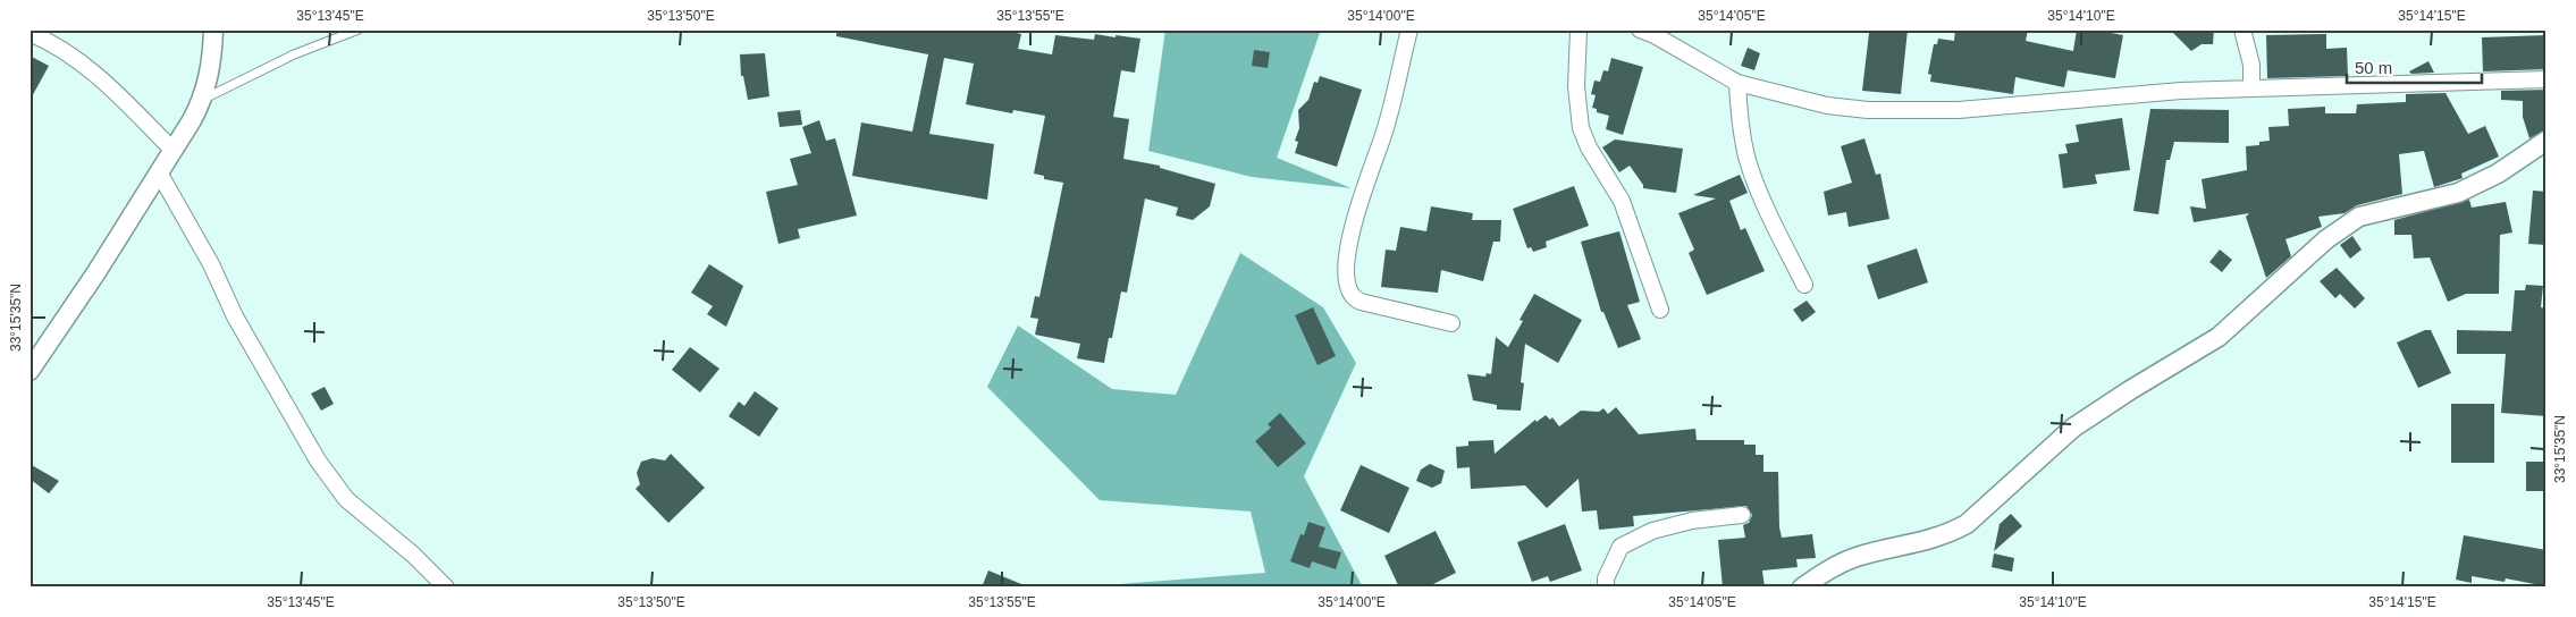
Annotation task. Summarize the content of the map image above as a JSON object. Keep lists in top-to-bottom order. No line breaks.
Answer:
{"scale_bar":"50 m","coordinates":["35°13'45\"E","35°13'50\"E","35°13'55\"E","35°14'00\"E","35°14'05\"E","35°14'10\"E","35°14'15\"E","33°15'35\"N"]}
